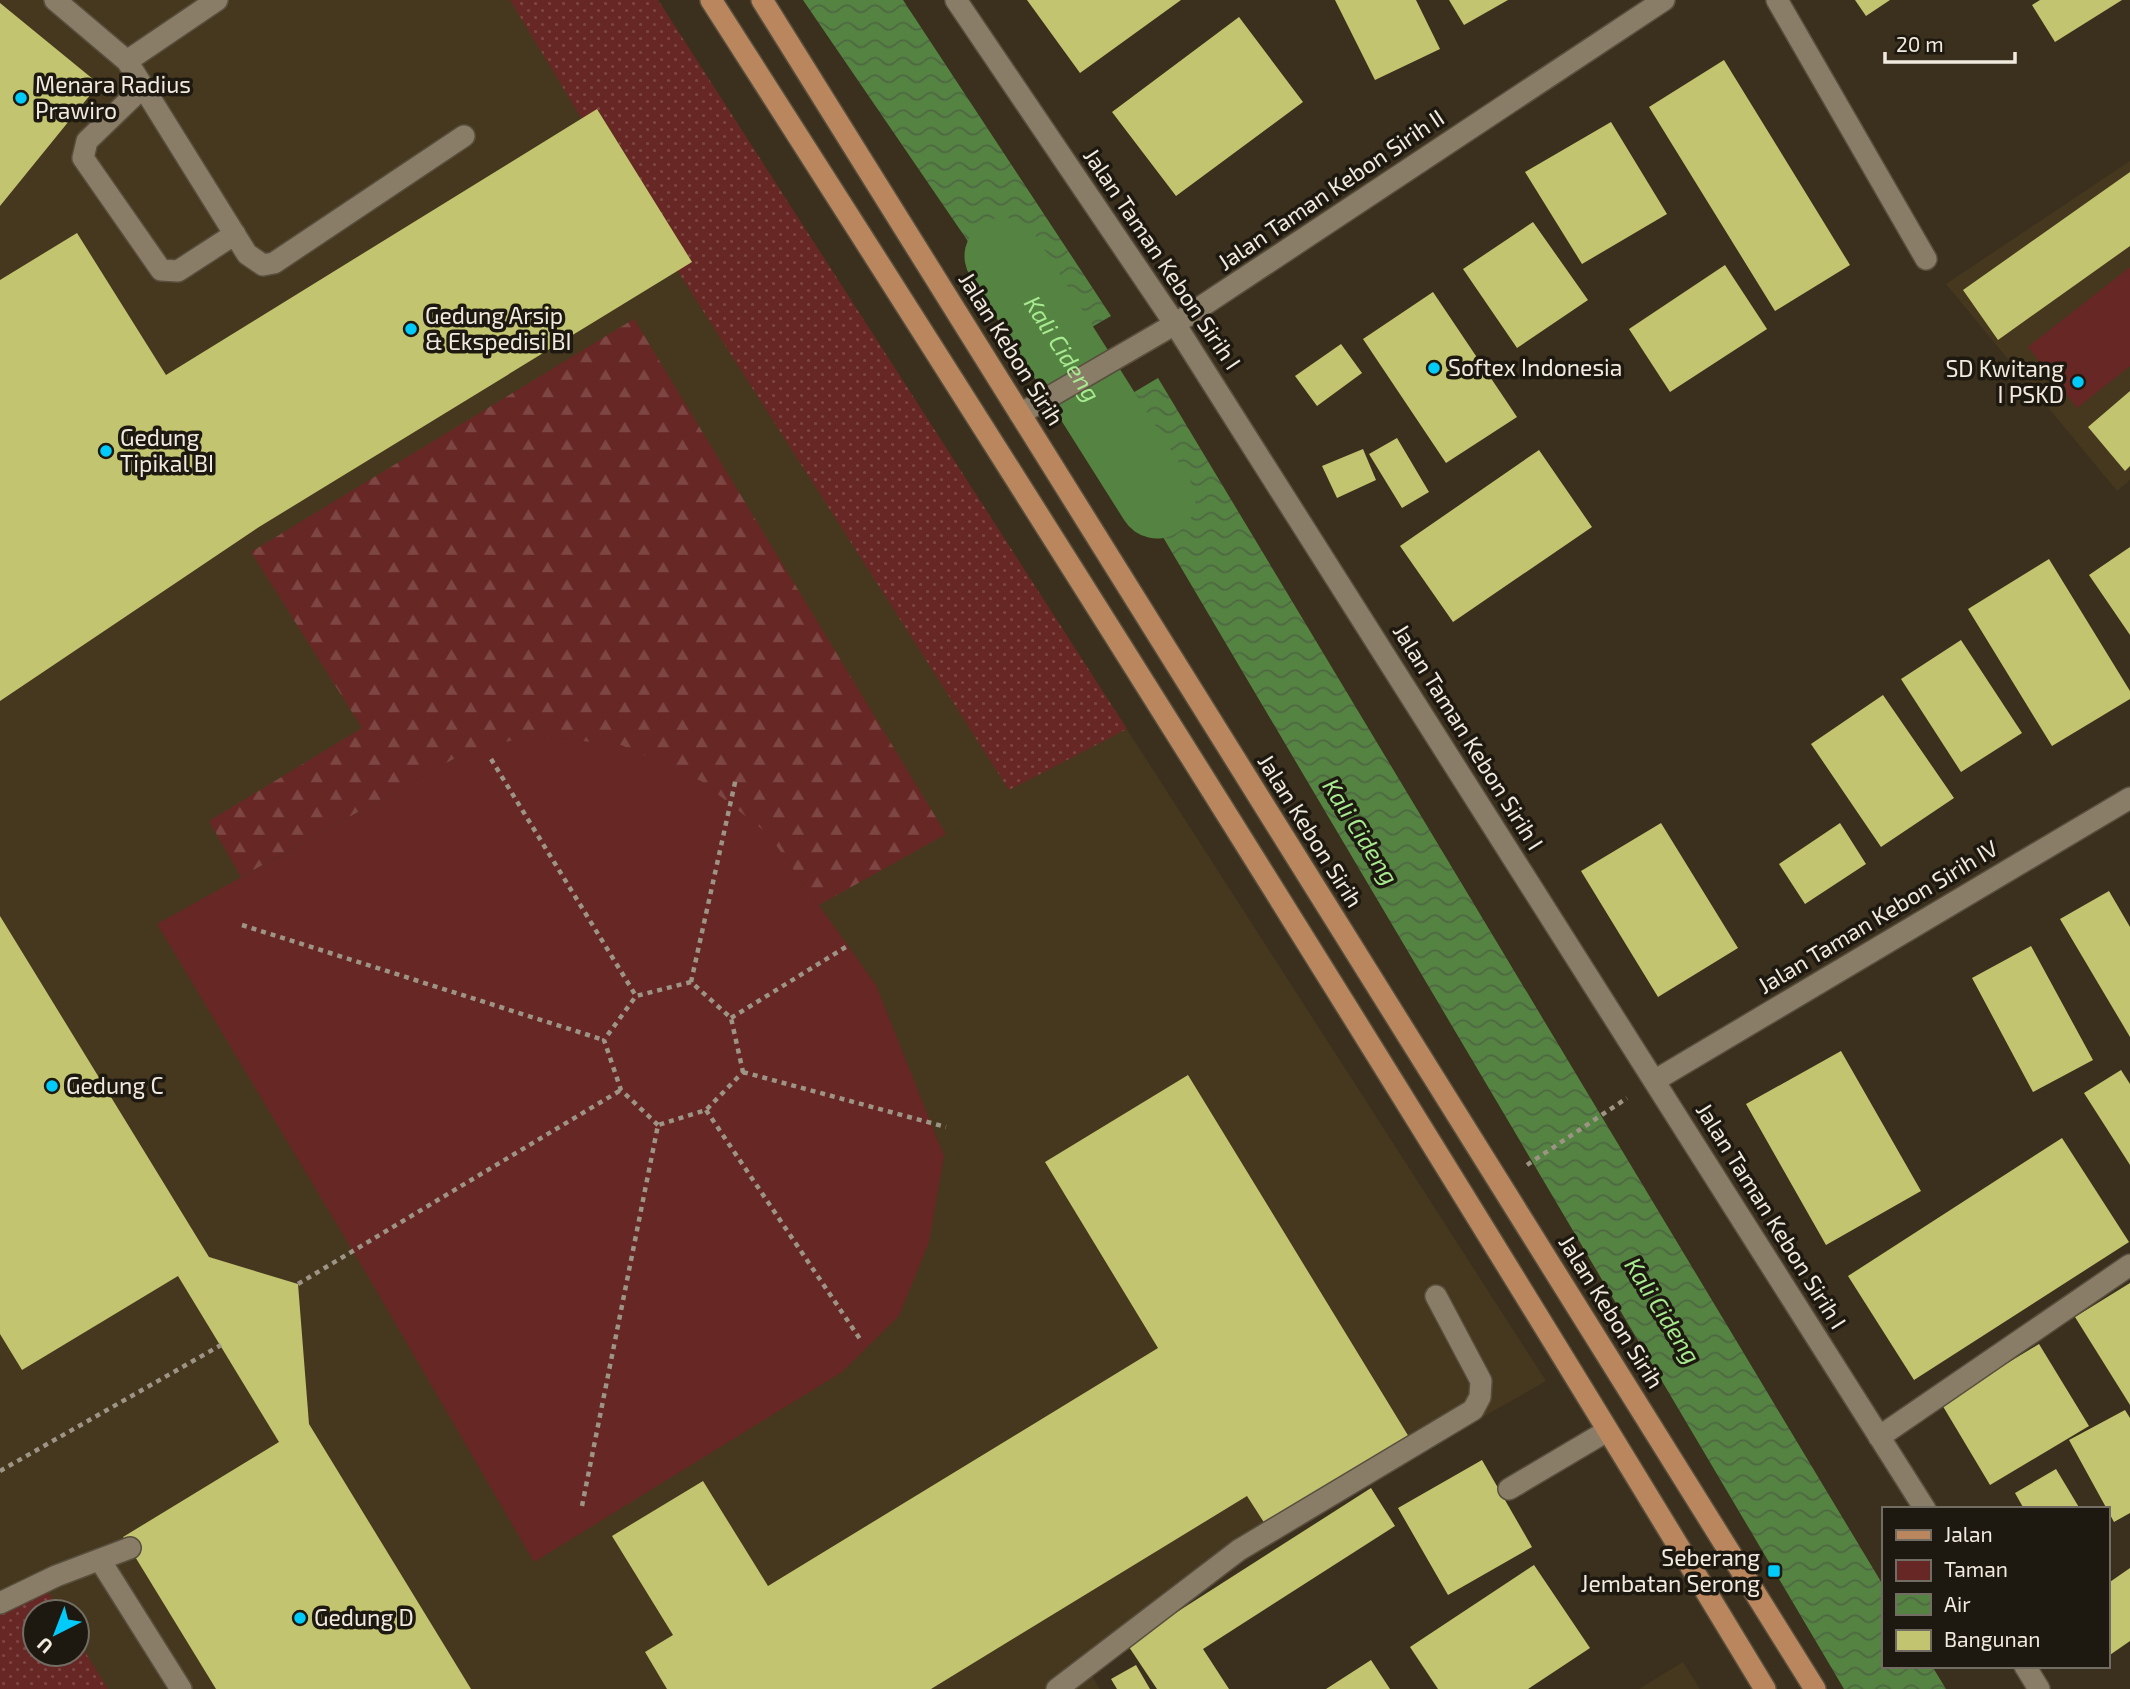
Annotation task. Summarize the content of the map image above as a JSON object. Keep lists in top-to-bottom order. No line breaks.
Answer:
{"streets":{"main road":["Jalan Kebon Sirih"],"street":["Jalan Taman Kebon Sirih II","Jalan Taman Kebon Sirih I","Jalan Taman Kebon Sirih IV"]},"crossings":[["Jalan Taman Kebon Sirih II","Jalan Taman Kebon Sirih I"],["Jalan Taman Kebon Sirih II","Jalan Kebon Sirih"],["Jalan Taman Kebon Sirih I","Jalan Taman Kebon Sirih IV"]],"water":["Kali Cideng"],"places":{"other":["Menara Radius Prawiro","Gedung Arsip & Ekspedisi BI","Softex Indonesia","SD Kwitang I PSKD","Gedung Tipikal BI","Gedung C","Gedung D"],"transit":["Seberang Jembatan Serong"]},"legend":["Jalan","Taman","Air","Bangunan"],"scale_bar":"20 m","north":"bottom left"}
